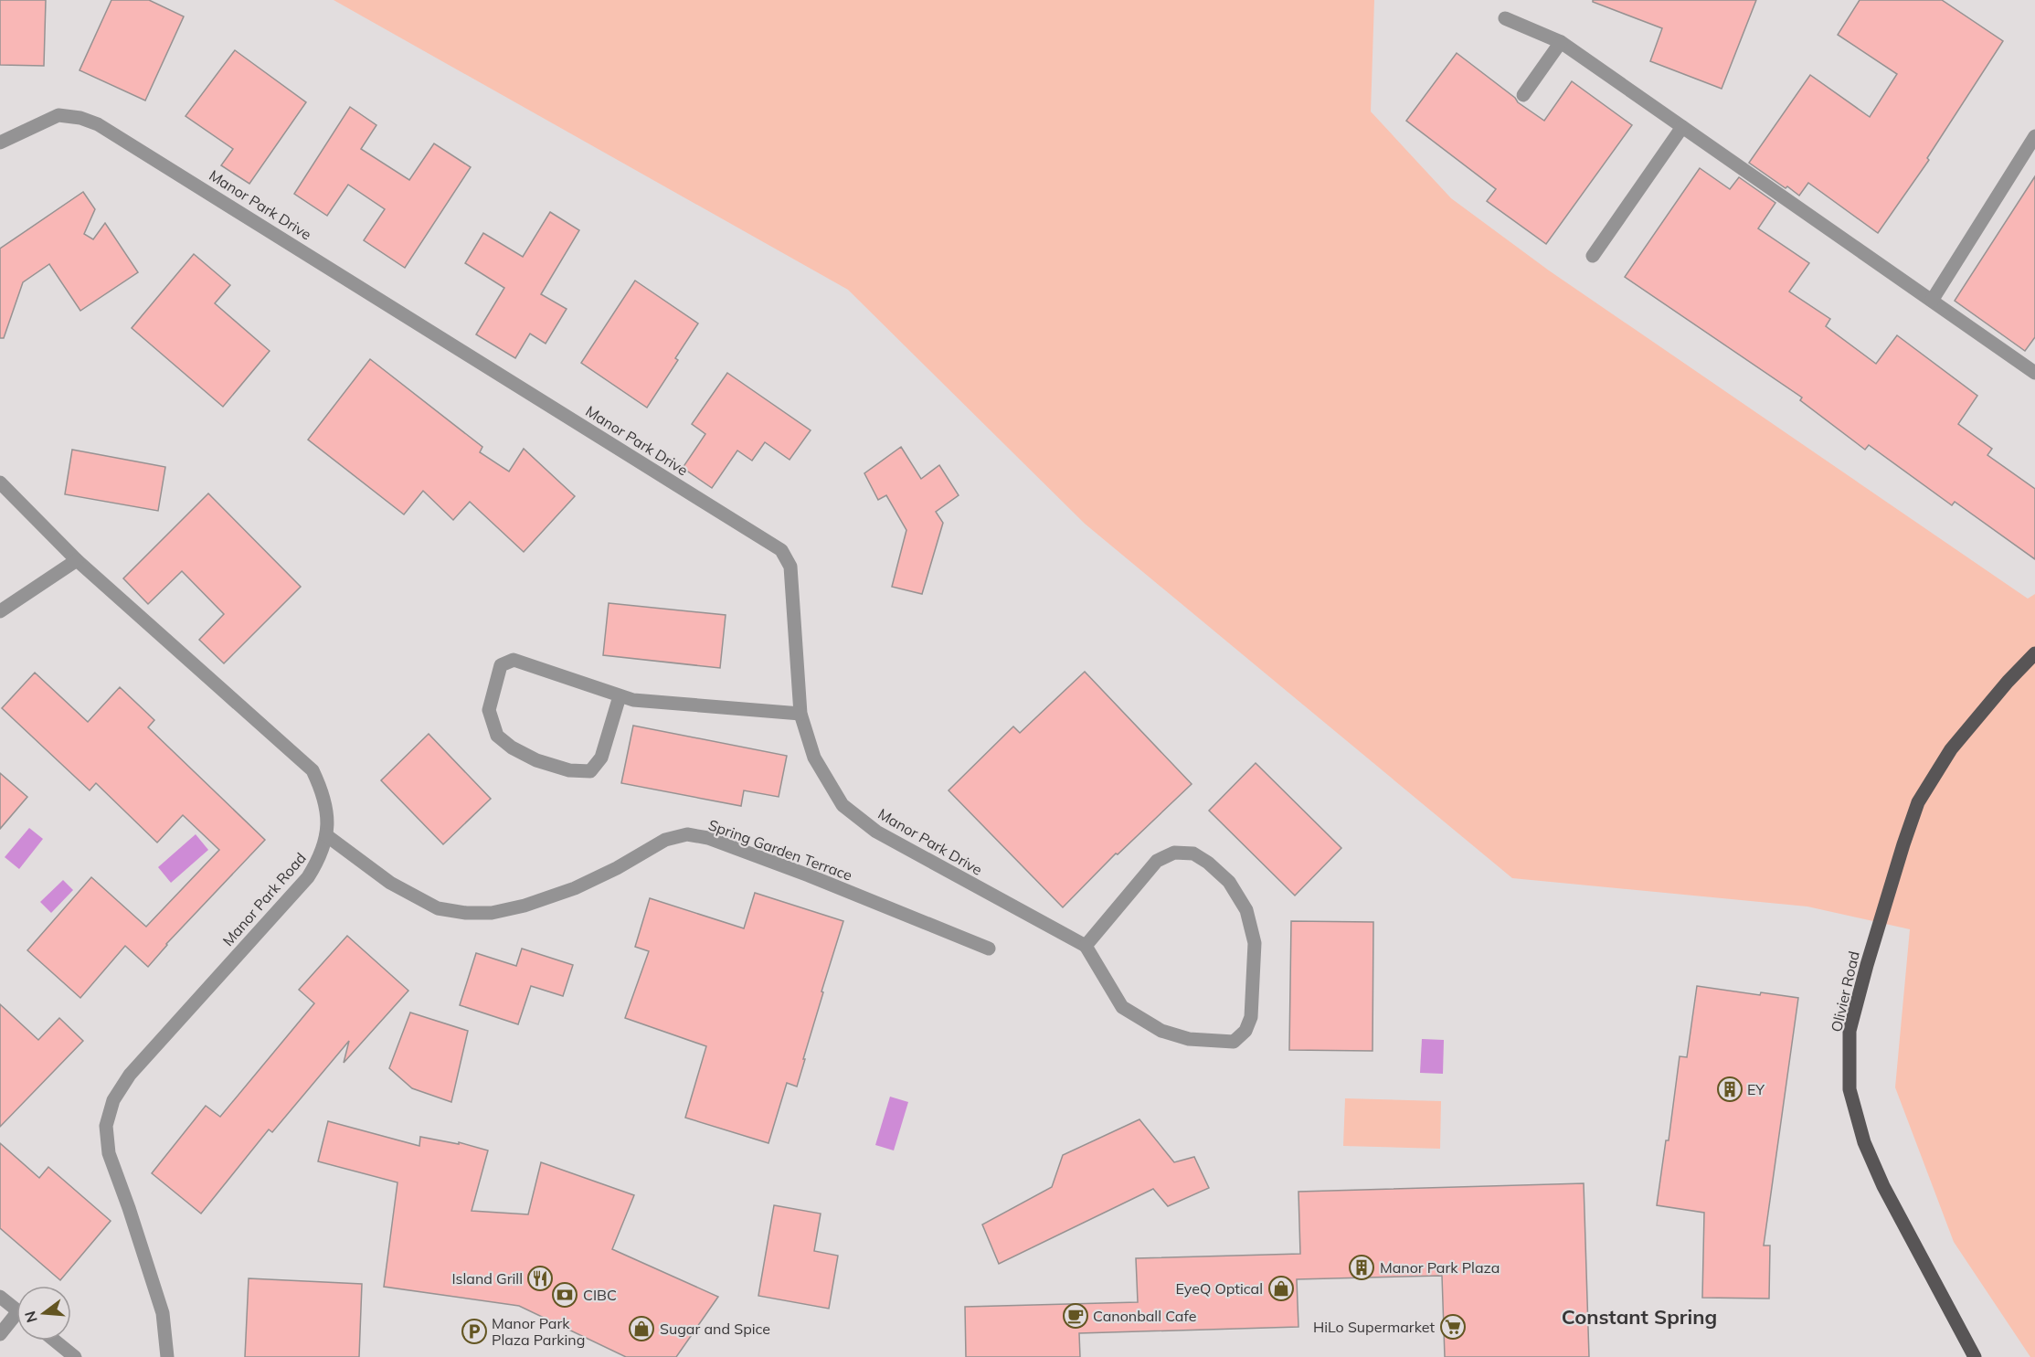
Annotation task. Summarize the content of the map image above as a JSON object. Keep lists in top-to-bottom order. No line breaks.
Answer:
{"streets":{"main road":["Olivier Road"],"street":["Manor Park Drive","Spring Garden Terrace","Manor Park Road"]},"crossings":[["Spring Garden Terrace","Manor Park Road"]],"districts":["Constant Spring"],"places":{"building":["EY","Manor Park Plaza"],"restaurant":["Island Grill"],"shop":["EyeQ Optical","Sugar and Spice"],"bank":["CIBC"],"cafe":["Canonball Cafe"],"supermarket":["HiLo Supermarket"],"parking":["Manor Park Plaza Parking"]},"north":"left"}
